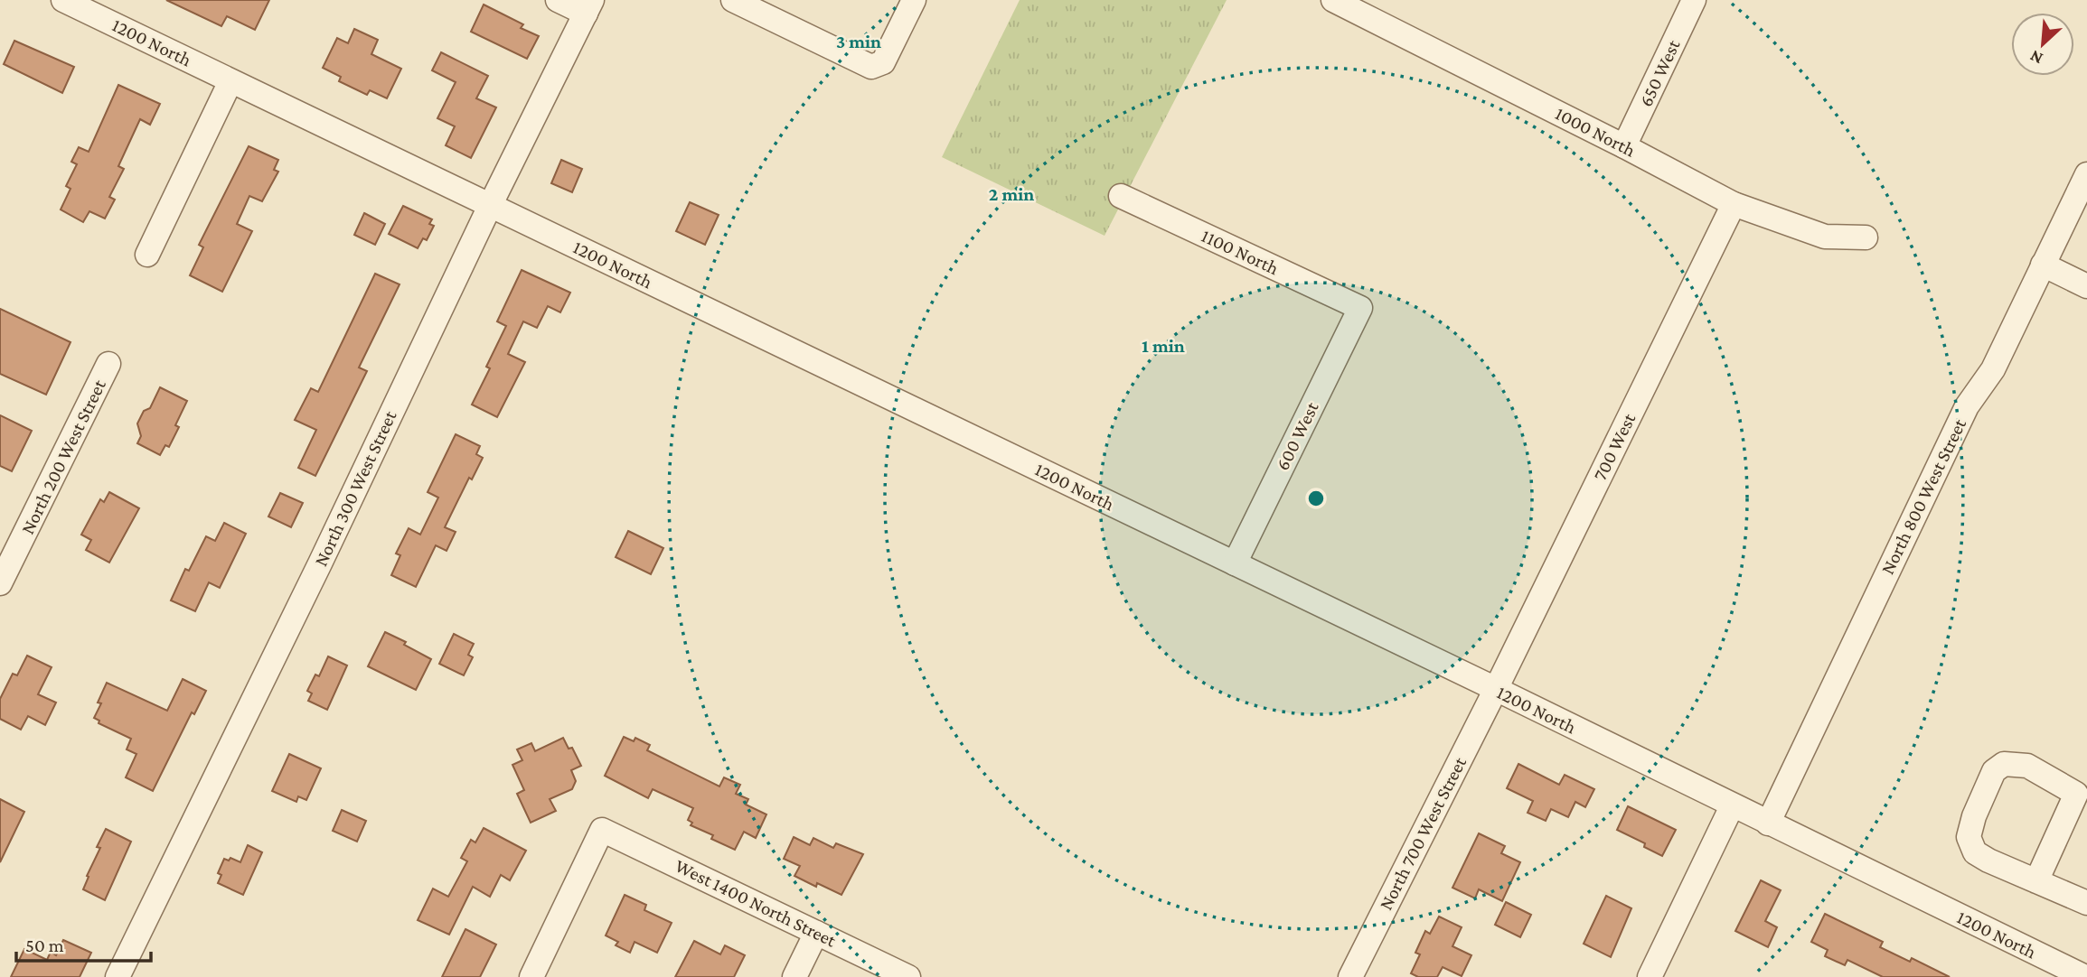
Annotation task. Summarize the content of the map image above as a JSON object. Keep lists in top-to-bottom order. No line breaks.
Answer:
{"streets":{"street":["1200 North","650 West","1000 North","1100 North","600 West","700 West","North 200 West Street","North 300 West Street","North 800 West Street","North 700 West Street","West 1400 North Street"]},"crossings":[["1200 North","600 West"],["1200 North","700 West"],["1200 North","North 300 West Street"],["1200 North","North 800 West Street"],["1200 North","North 700 West Street"],["650 West","1000 North"],["1000 North","700 West"],["1100 North","600 West"],["700 West","North 700 West Street"]],"scale_bar":"50 m","north":"bottom left","rings":["3 min","2 min","1 min"]}
